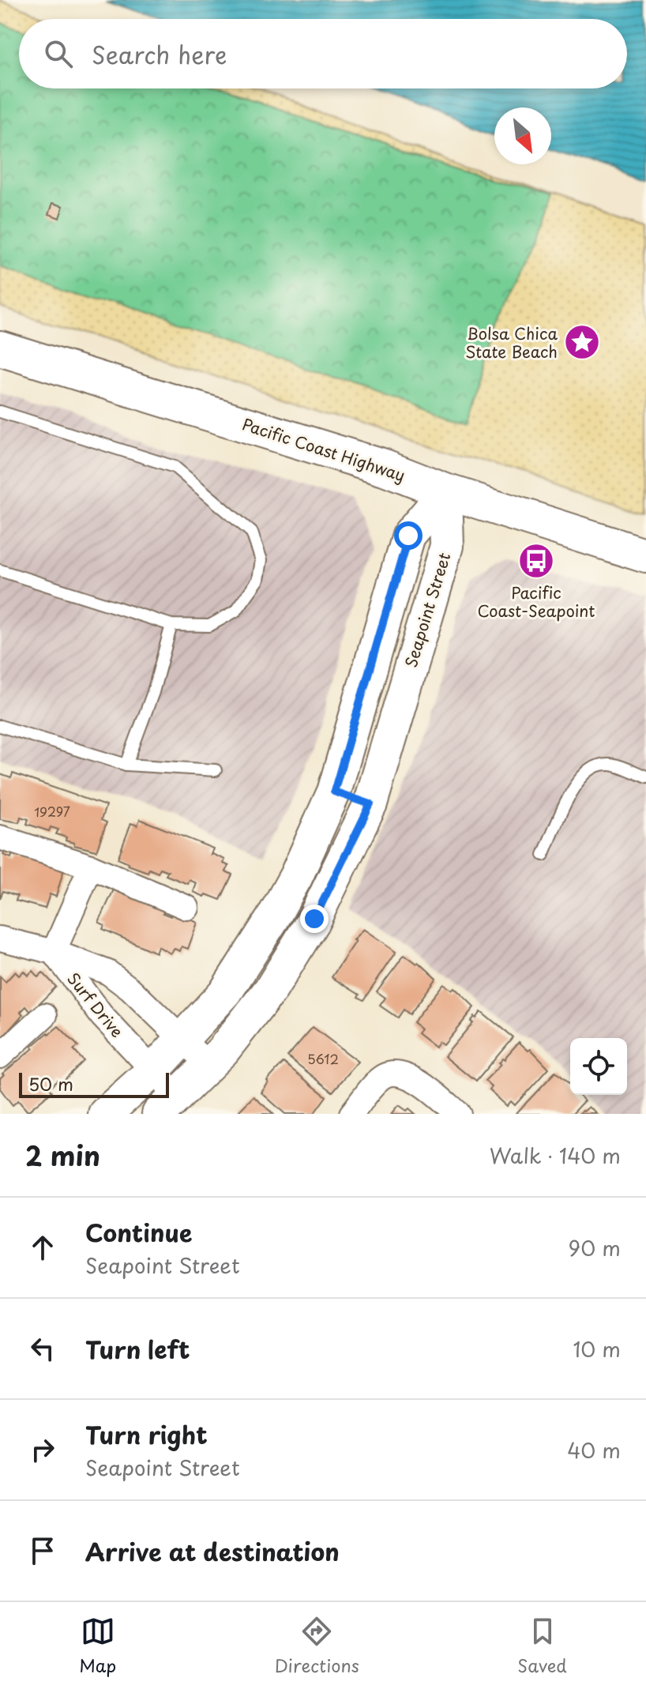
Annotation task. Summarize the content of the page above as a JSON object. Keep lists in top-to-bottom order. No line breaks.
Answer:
{"streets":{"highway":["Pacific Coast Highway"],"main road":["Seapoint Street"],"street":["Surf Drive"]},"crossings":[["Pacific Coast Highway","Seapoint Street"],["Seapoint Street","Surf Drive"]],"places":{"place":["Bolsa Chica State Beach"],"bus stop":["Pacific Coast-Seapoint"]},"house_numbers":["19297","5612"],"scale_bar":"50 m","north":"bottom right","page":{"search":"Search here","scale":"50 m","heading":["2 min","Walk · 140 m"],"list":[["Continue","Seapoint Street","90 m"],["Turn left","10 m"],["Turn right","Seapoint Street","40 m"],"Arrive at destination"],"nav":["Map","Directions","Saved"]}}
